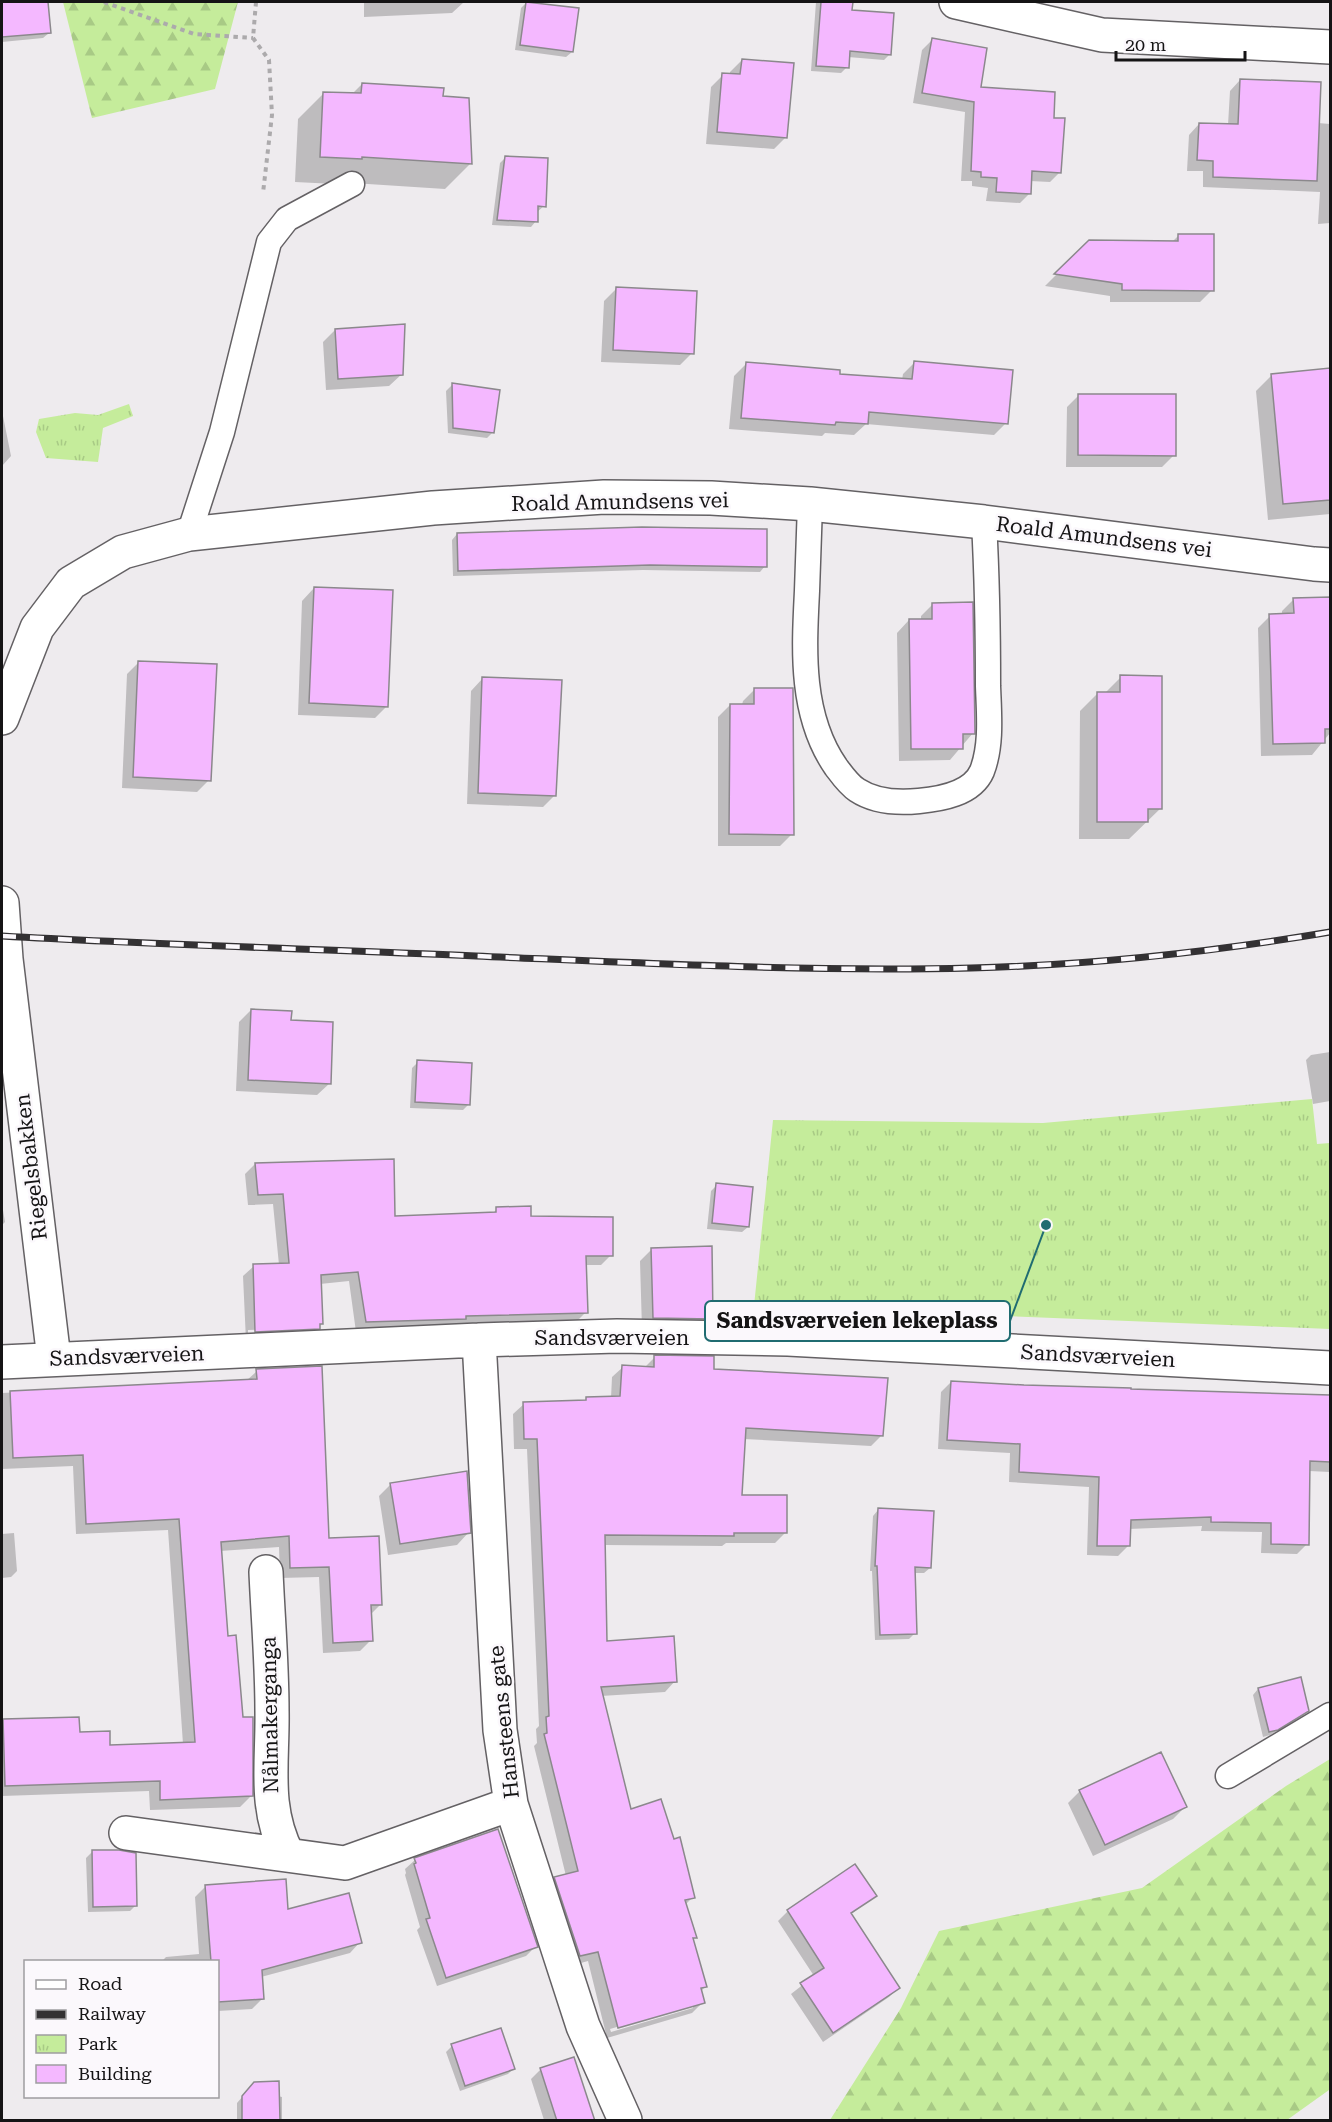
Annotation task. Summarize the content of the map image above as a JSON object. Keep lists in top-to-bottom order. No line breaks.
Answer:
{"streets":{"street":["Roald Amundsens vei","Riegelsbakken","Sandsværveien","Nålmakerganga","Hansteens gate"]},"crossings":[["Riegelsbakken","Sandsværveien"],["Sandsværveien","Hansteens gate"]],"places":["Sandsværveien lekeplass"],"legend":["Road","Railway","Park","Building"],"scale_bar":"20 m"}
